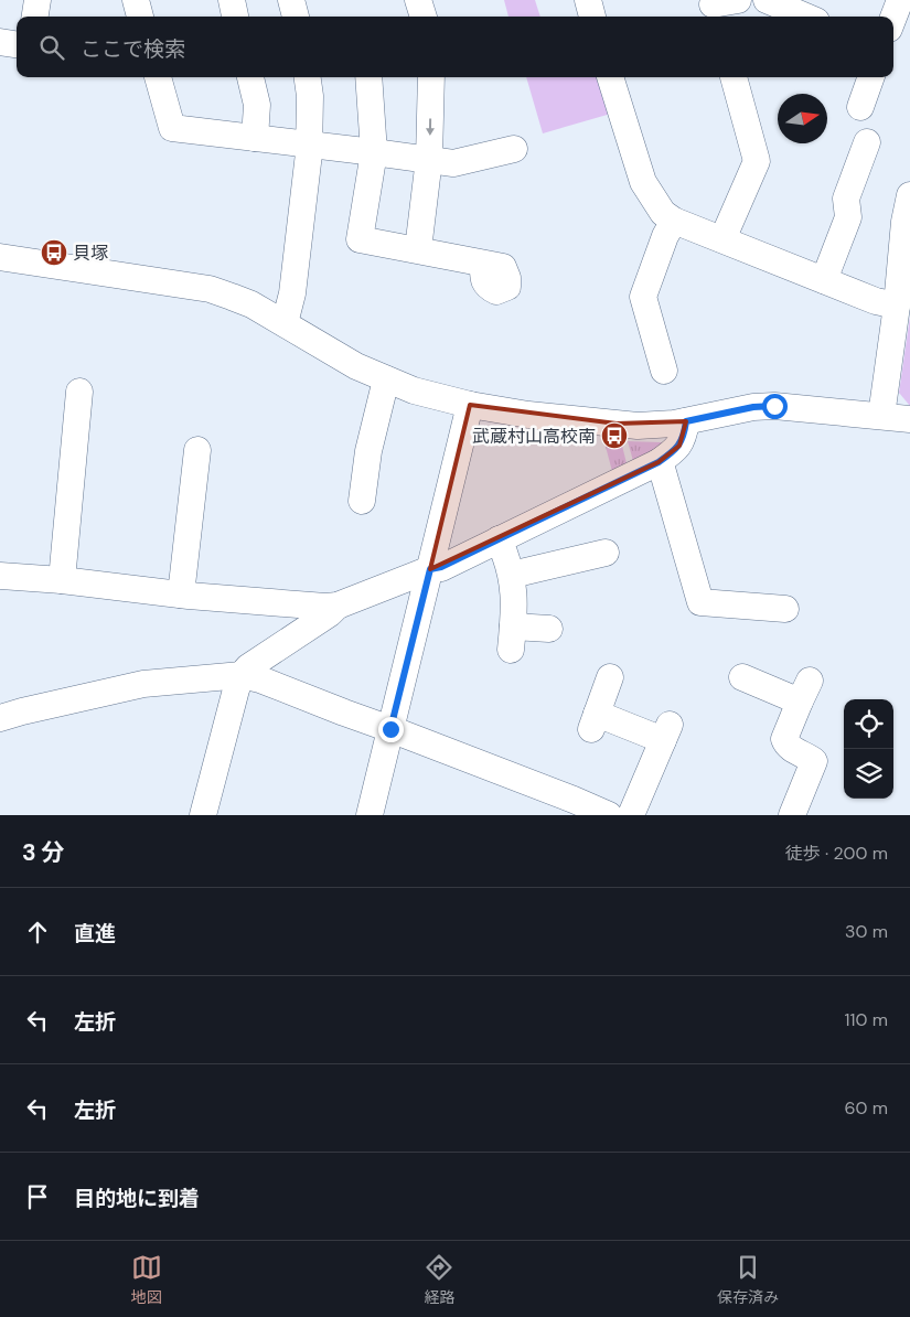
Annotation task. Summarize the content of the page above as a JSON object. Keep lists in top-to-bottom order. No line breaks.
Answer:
{"places":{"bus stop":["貝塚","武蔵村山高校南"]},"north":"right","page":{"search":"ここで検索","heading":["3 分","徒歩 · 200 m"],"list":[["直進","30 m"],["左折","110 m"],["左折","60 m"],"目的地に到着"],"nav":["地図","経路","保存済み"]}}
